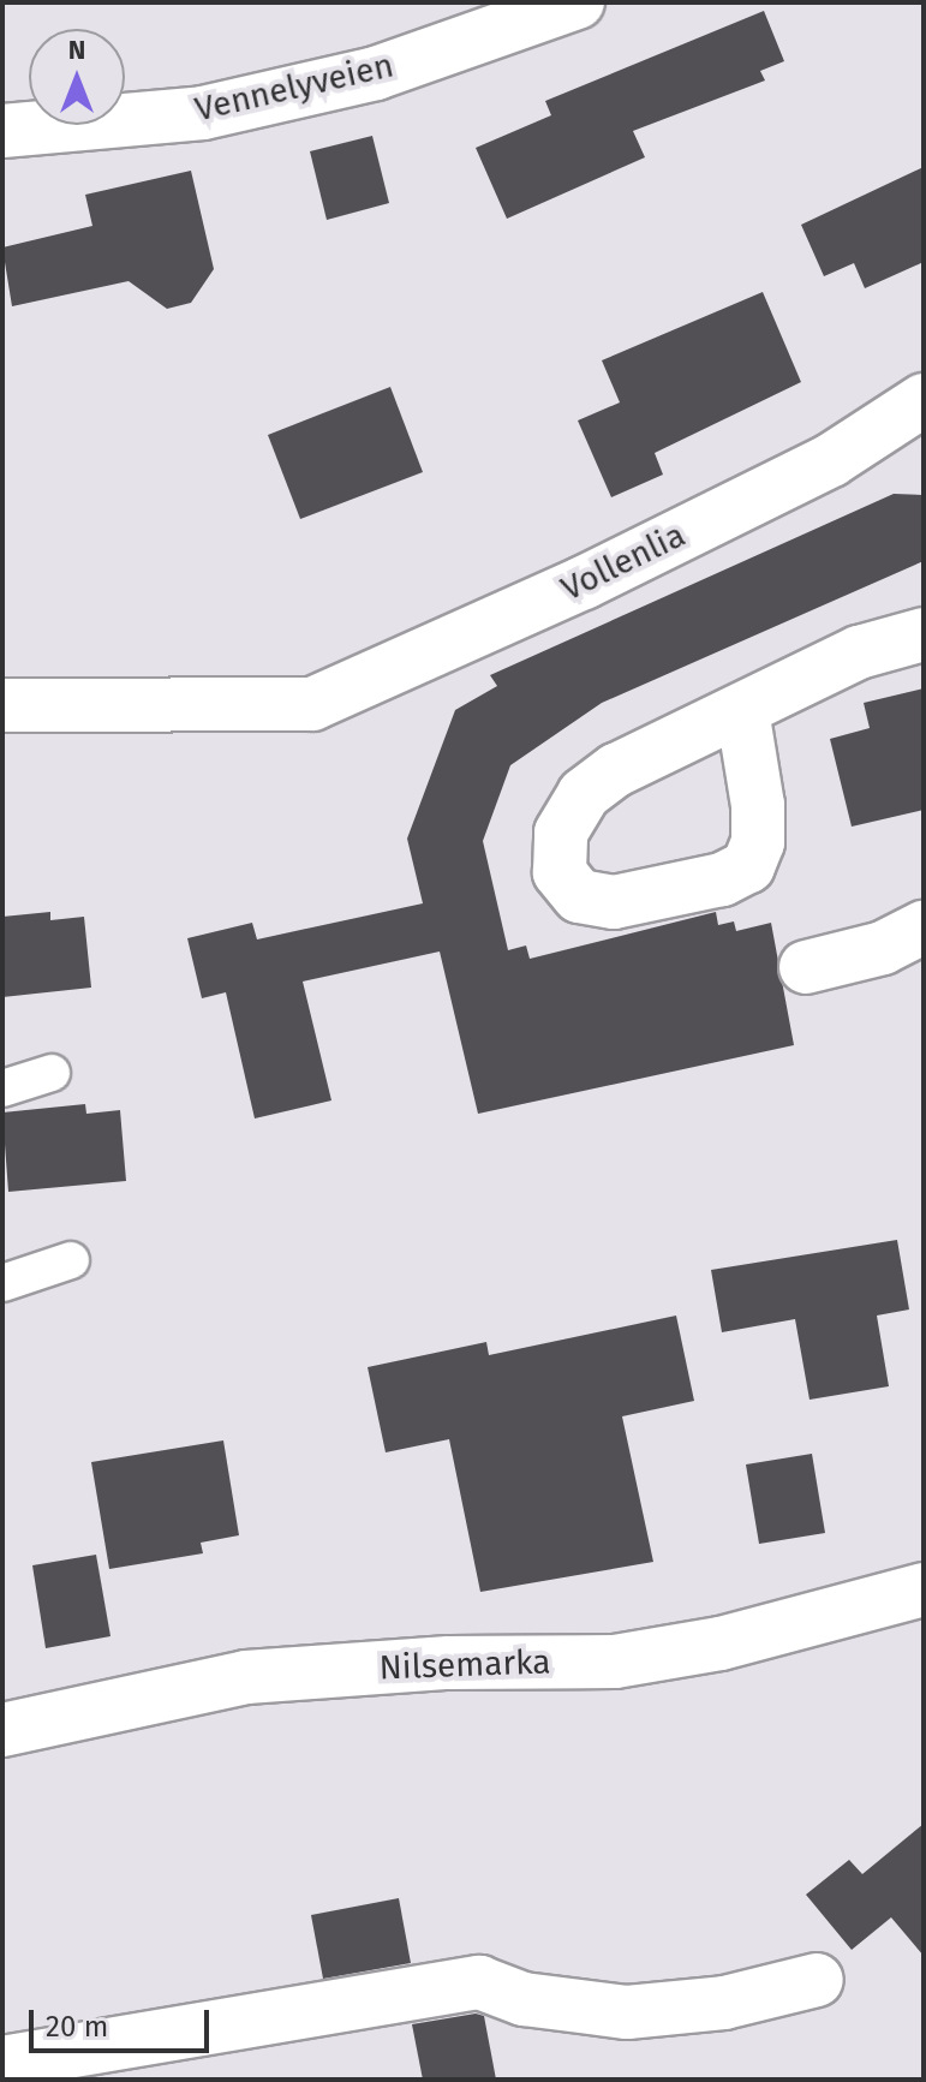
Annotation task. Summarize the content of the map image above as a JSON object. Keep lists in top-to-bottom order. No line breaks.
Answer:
{"streets":{"street":["Vennelyveien","Vollenlia","Nilsemarka"]},"scale_bar":"20 m","north":"top"}
